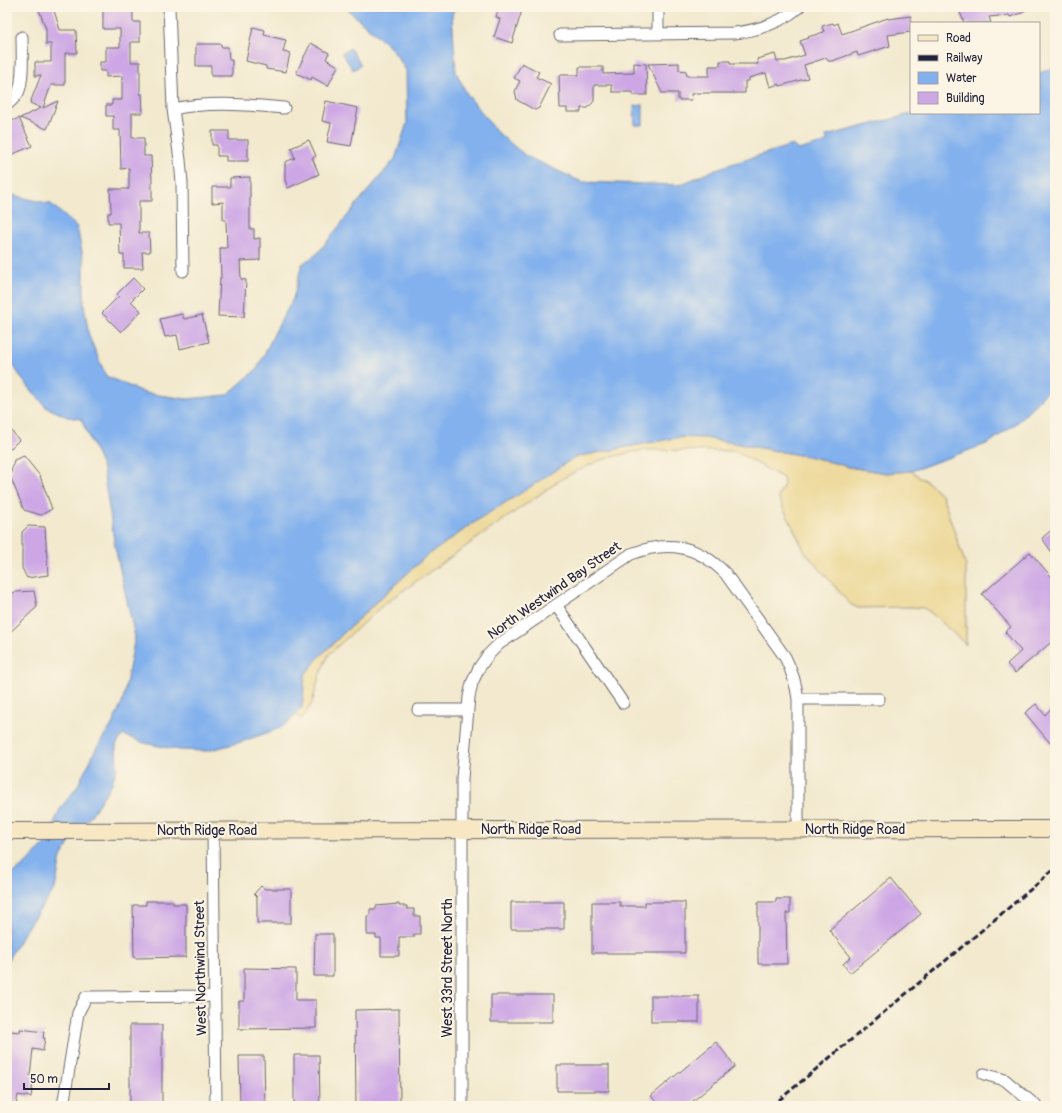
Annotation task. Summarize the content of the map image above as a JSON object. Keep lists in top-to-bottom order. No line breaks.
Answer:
{"streets":{"main road":["North Ridge Road"],"street":["North Westwind Bay Street","West Northwind Street","West 33rd Street North"]},"crossings":[["North Westwind Bay Street","North Ridge Road"],["North Westwind Bay Street","West 33rd Street North"],["North Ridge Road","West Northwind Street"],["North Ridge Road","West 33rd Street North"]],"legend":["Road","Railway","Water","Building"],"scale_bar":"50 m"}
